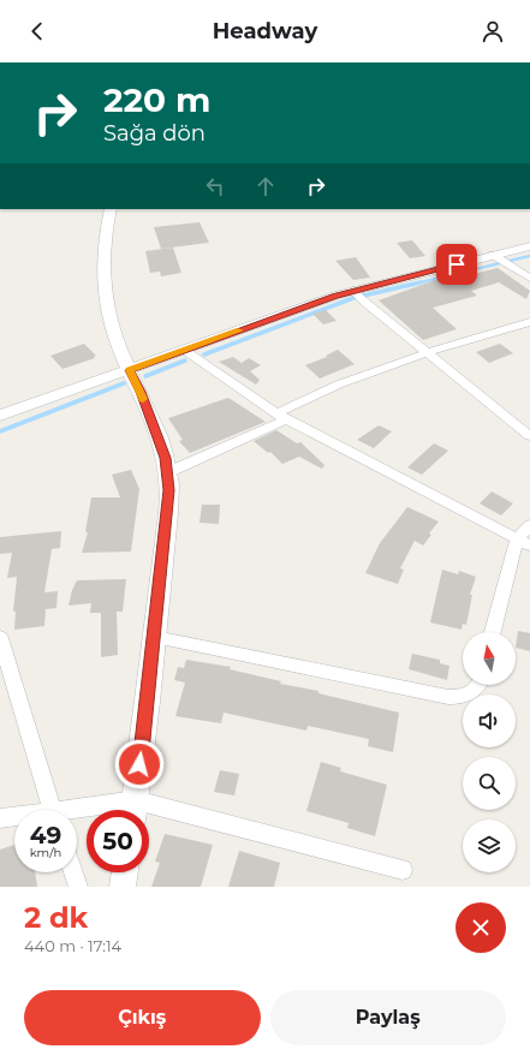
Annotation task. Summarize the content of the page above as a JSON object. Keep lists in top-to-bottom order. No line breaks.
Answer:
{"north":"top","page":{"header":"Headway","turn":["220 m","Sağa dön"],"speed":"49 km/h","limit":"50","heading":["2 dk","440 m · 17:14"],"buttons":["Çıkış","Paylaş"]}}
